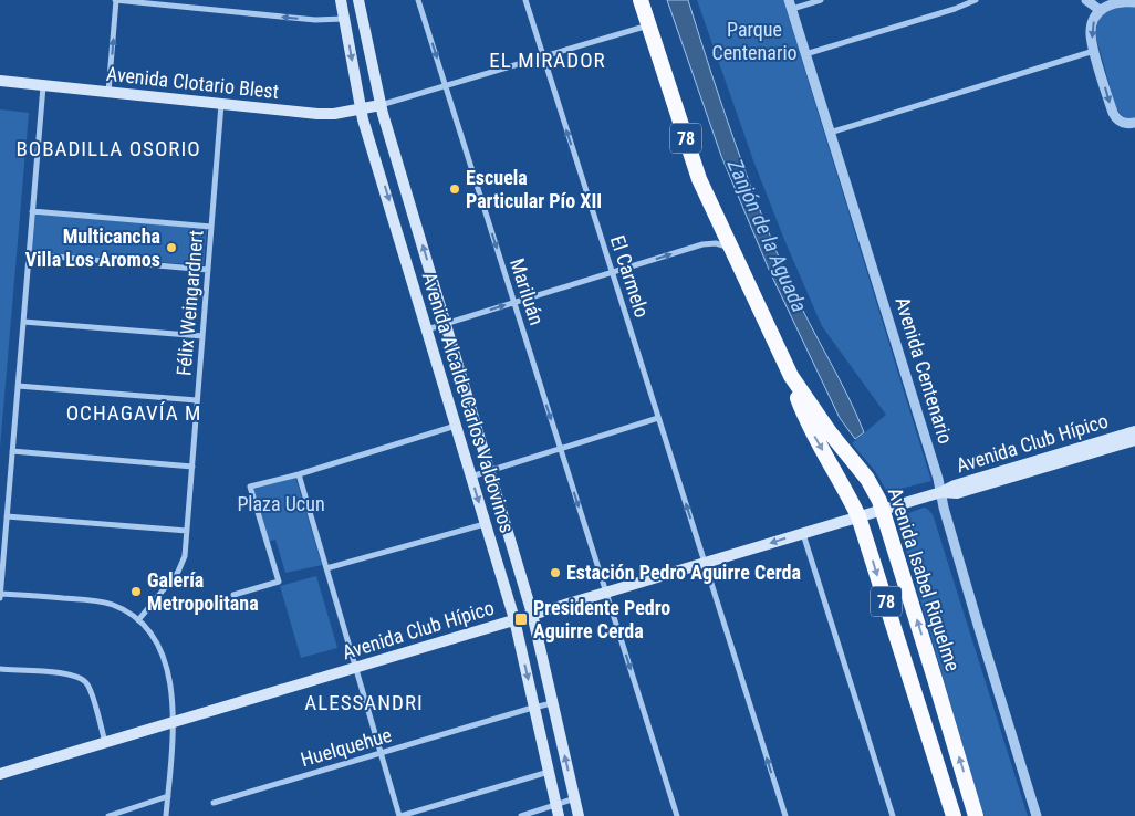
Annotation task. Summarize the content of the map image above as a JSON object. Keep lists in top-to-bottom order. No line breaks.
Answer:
{"streets":{"highway":["78","Avenida Isabel Riquelme"],"main road":["Avenida Clotario Blest","Avenida Alcalde Carlos Valdovinos","Avenida Club Hípico"],"street":["El Carmelo","Mariluán","Félix Weingardnert","Avenida Centenario","Huelquehue"]},"crossings":[["Avenida Clotario Blest","Félix Weingardnert"],["Avenida Clotario Blest","Avenida Alcalde Carlos Valdovinos"],["El Carmelo","Avenida Club Hípico"],["Mariluán","Avenida Club Hípico"],["Avenida Centenario","Avenida Club Hípico"],["Avenida Alcalde Carlos Valdovinos","Avenida Club Hípico"],["Avenida Alcalde Carlos Valdovinos","Huelquehue"],["Avenida Club Hípico","Avenida Isabel Riquelme"]],"one_way":["El Carmelo","Mariluán"],"districts":["EL MIRADOR","BOBADILLA OSORIO","OCHAGAVÍA M","ALESSANDRI"],"water":["Zanjón de la Aguada"],"parks":["Parque Centenario","Plaza Ucun"],"places":{"other":["Escuela Particular Pío XII","Multicancha Villa Los Aromos","Estación Pedro Aguirre Cerda","Galería Metropolitana"],"transit":["Presidente Pedro Aguirre Cerda"]}}
